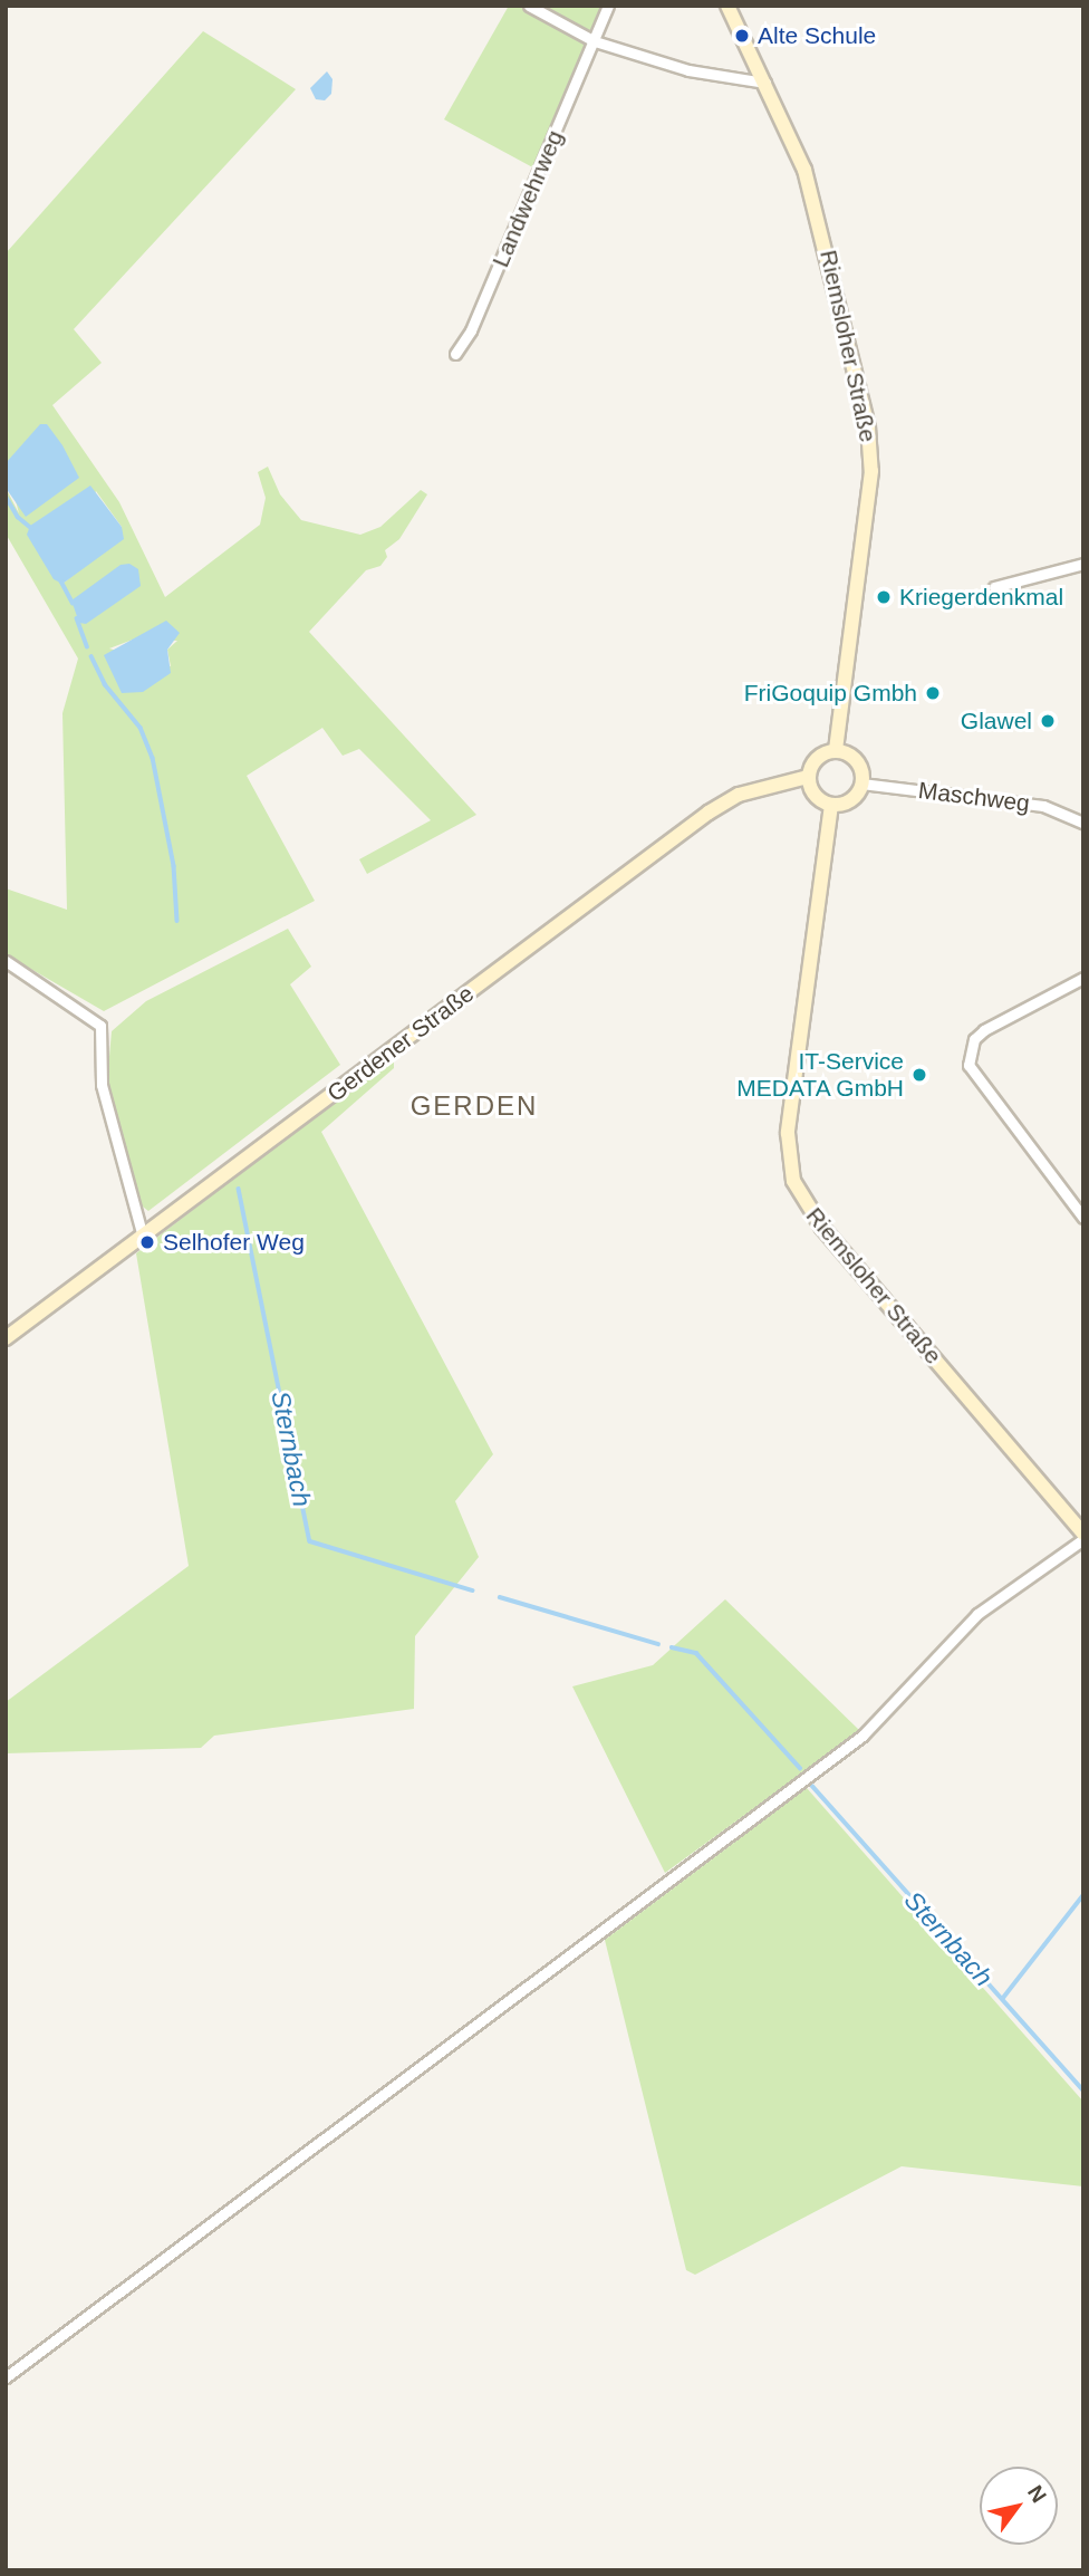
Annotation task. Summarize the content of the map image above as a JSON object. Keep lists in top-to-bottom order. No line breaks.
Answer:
{"streets":{"main road":["Riemsloher Straße","Gerdener Straße"],"street":["Landwehrweg","Maschweg"]},"crossings":[["Riemsloher Straße","Maschweg"],["Riemsloher Straße","Gerdener Straße"],["Maschweg","Gerdener Straße"]],"districts":["GERDEN"],"water":["Sternbach"],"places":["Alte Schule","Kriegerdenkmal","FriGoquip Gmbh","Glawel","IT-Service MEDATA GmbH","Selhofer Weg"],"north":"top right"}
